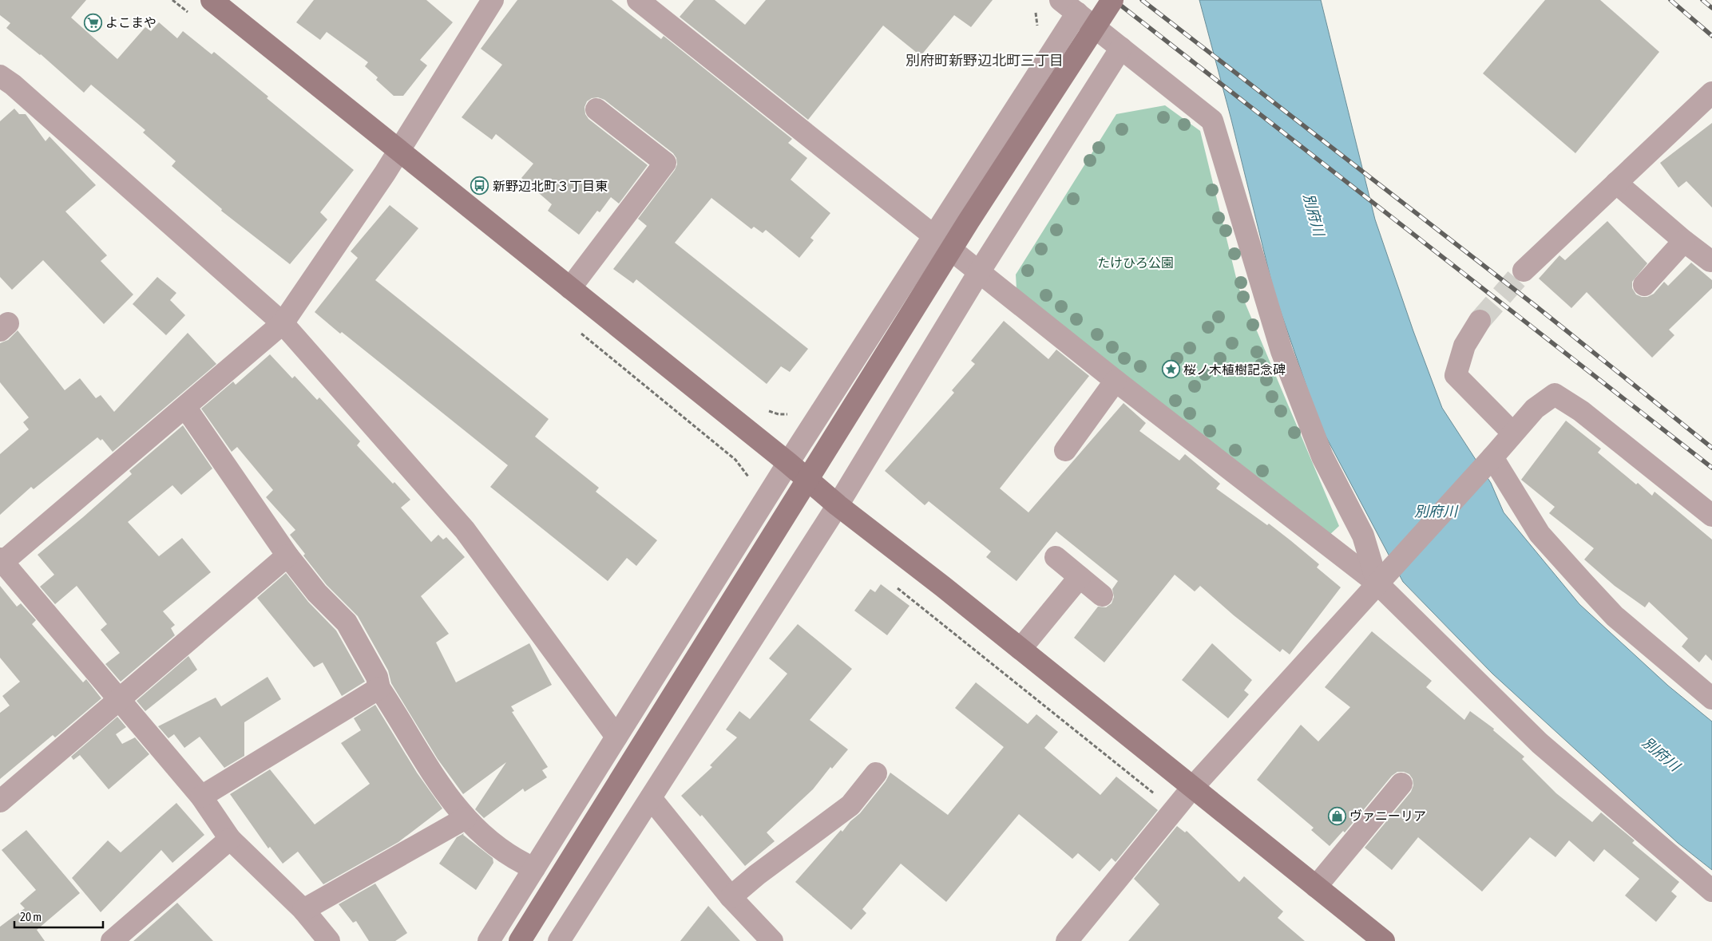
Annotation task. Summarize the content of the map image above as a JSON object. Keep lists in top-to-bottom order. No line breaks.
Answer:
{"districts":["別府町新野辺北町三丁目"],"water":["別府川"],"parks":["たけひろ公園"],"places":{"supermarket":["よこまや"],"bus stop":["新野辺北町３丁目東"],"place":["桜ノ木植樹記念碑"],"shop":["ヴァニーリア"]},"scale_bar":"20 m"}
